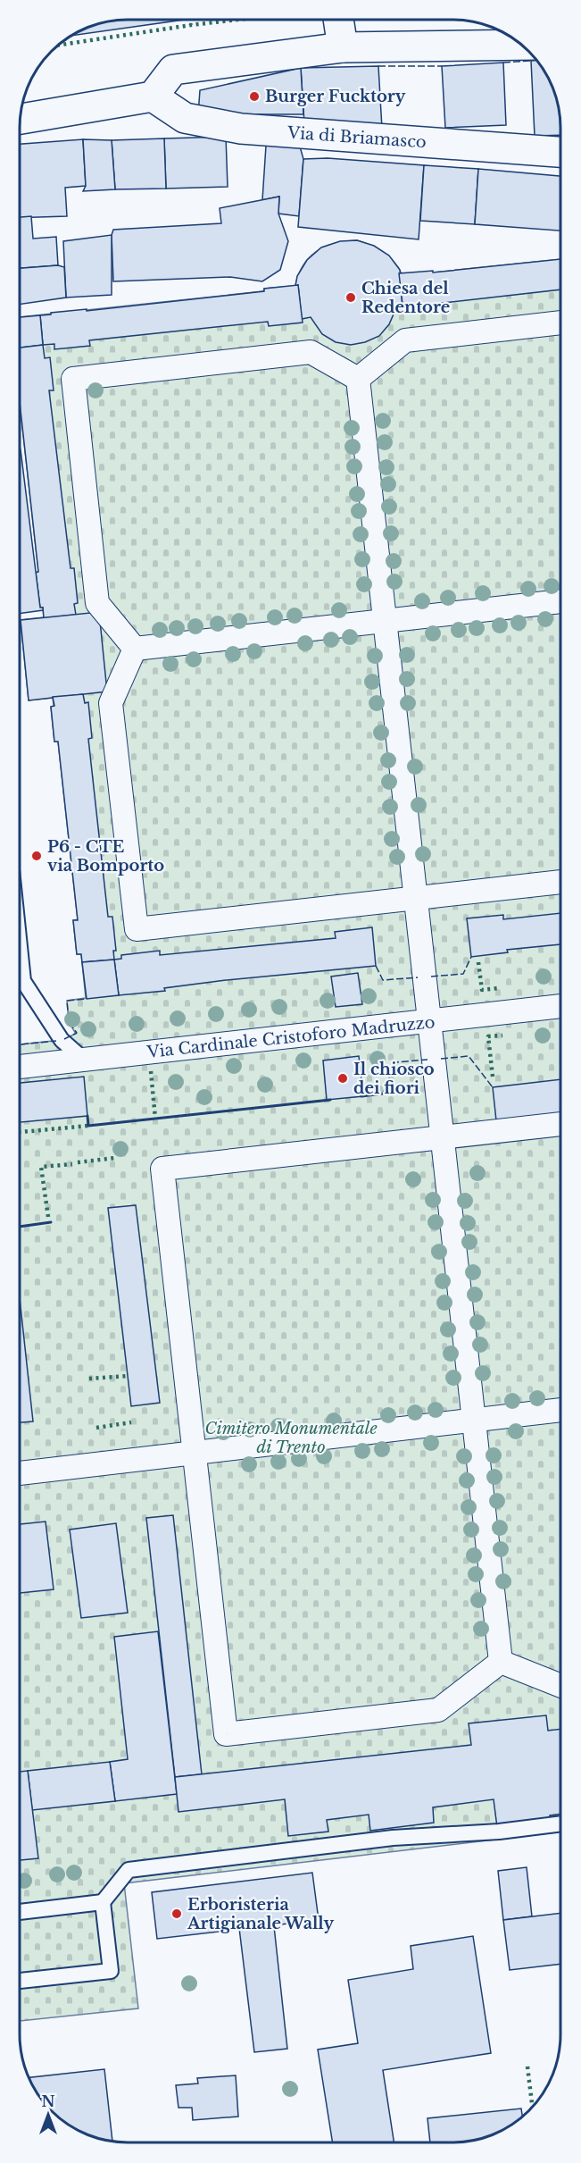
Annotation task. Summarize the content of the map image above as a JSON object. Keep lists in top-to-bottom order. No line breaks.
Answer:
{"streets":{"street":["Via di Briamasco","Via Cardinale Cristoforo Madruzzo"]},"parks":["Cimitero Monumentale di Trento"],"places":["Burger Fucktory","Chiesa del Redentore","P6 - CTE via Bomporto","Il chiosco dei fiori","Erboristeria Artigianale Wally"],"north":"top"}
